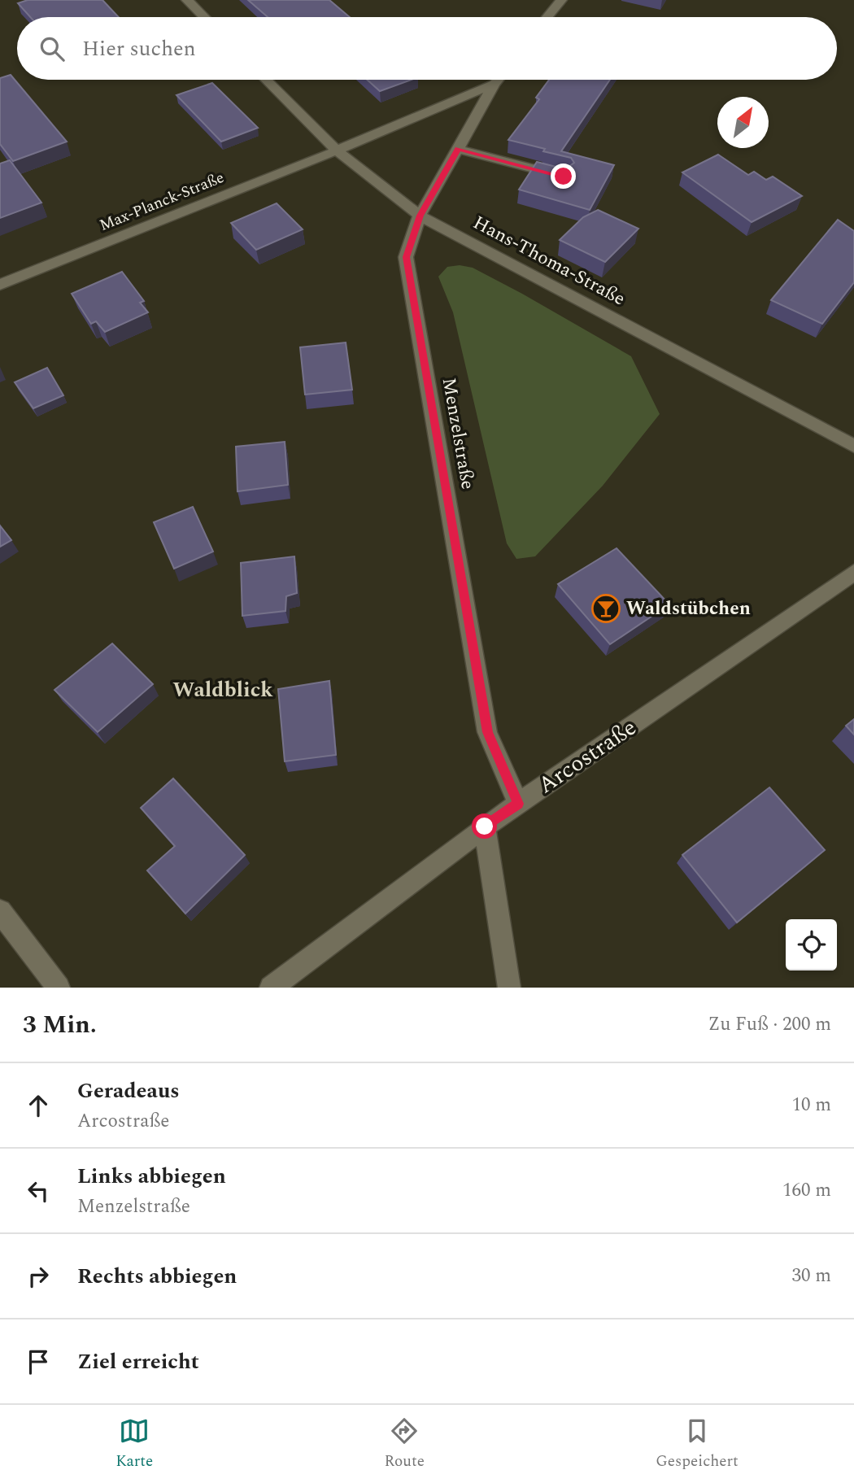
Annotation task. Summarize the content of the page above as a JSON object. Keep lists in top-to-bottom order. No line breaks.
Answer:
{"streets":{"street":["Max-Planck-Straße","Hans-Thoma-Straße","Menzelstraße","Arcostraße"]},"crossings":[["Max-Planck-Straße","Hans-Thoma-Straße"],["Max-Planck-Straße","Menzelstraße"],["Hans-Thoma-Straße","Menzelstraße"],["Menzelstraße","Arcostraße"]],"districts":["Waldblick"],"places":{"bar":["Waldstübchen"]},"north":"top right","page":{"search":"Hier suchen","heading":["3 Min.","Zu Fuß · 200 m"],"list":[["Geradeaus","Arcostraße","10 m"],["Links abbiegen","Menzelstraße","160 m"],["Rechts abbiegen","30 m"],"Ziel erreicht"],"nav":["Karte","Route","Gespeichert"]}}
